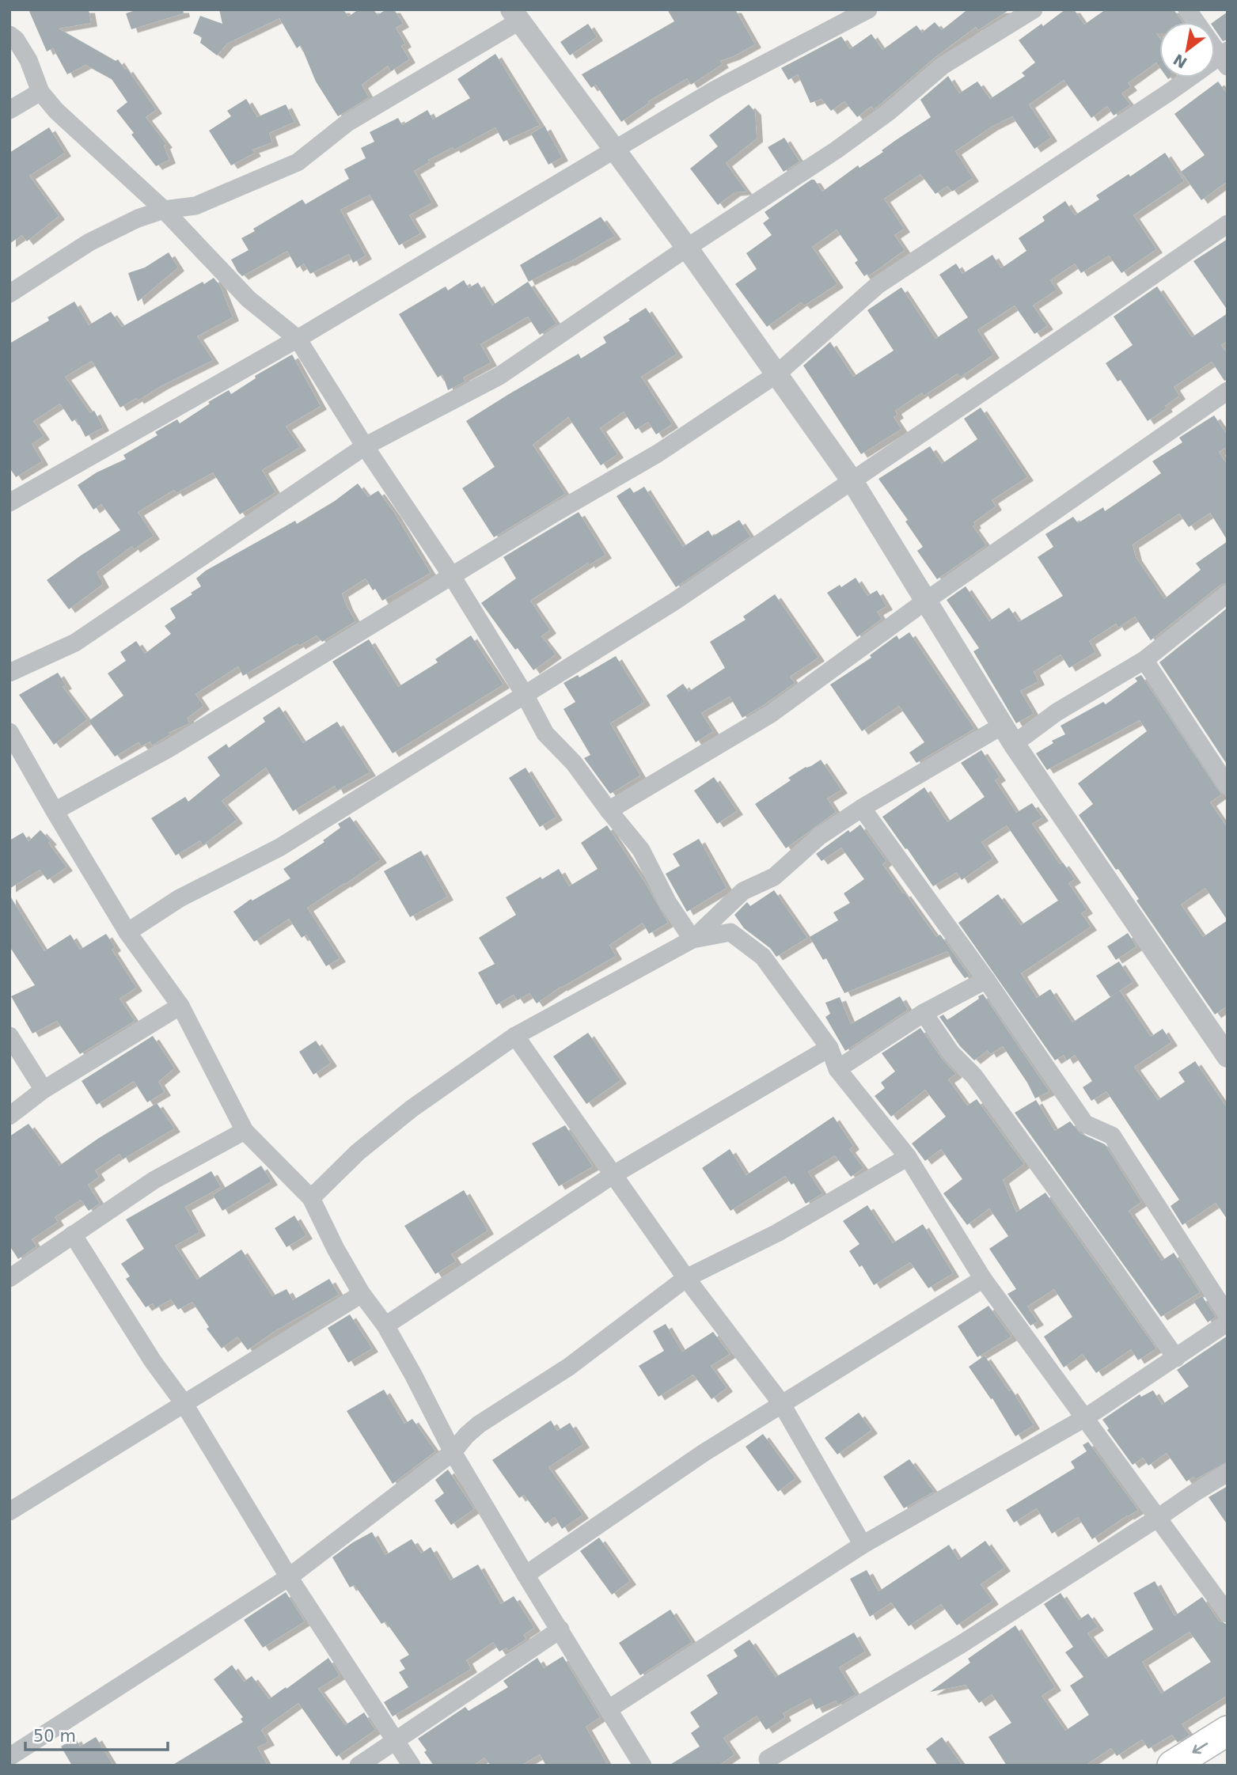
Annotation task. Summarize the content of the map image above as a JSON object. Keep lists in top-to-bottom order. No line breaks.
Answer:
{"scale_bar":"50 m","north":"bottom left"}
